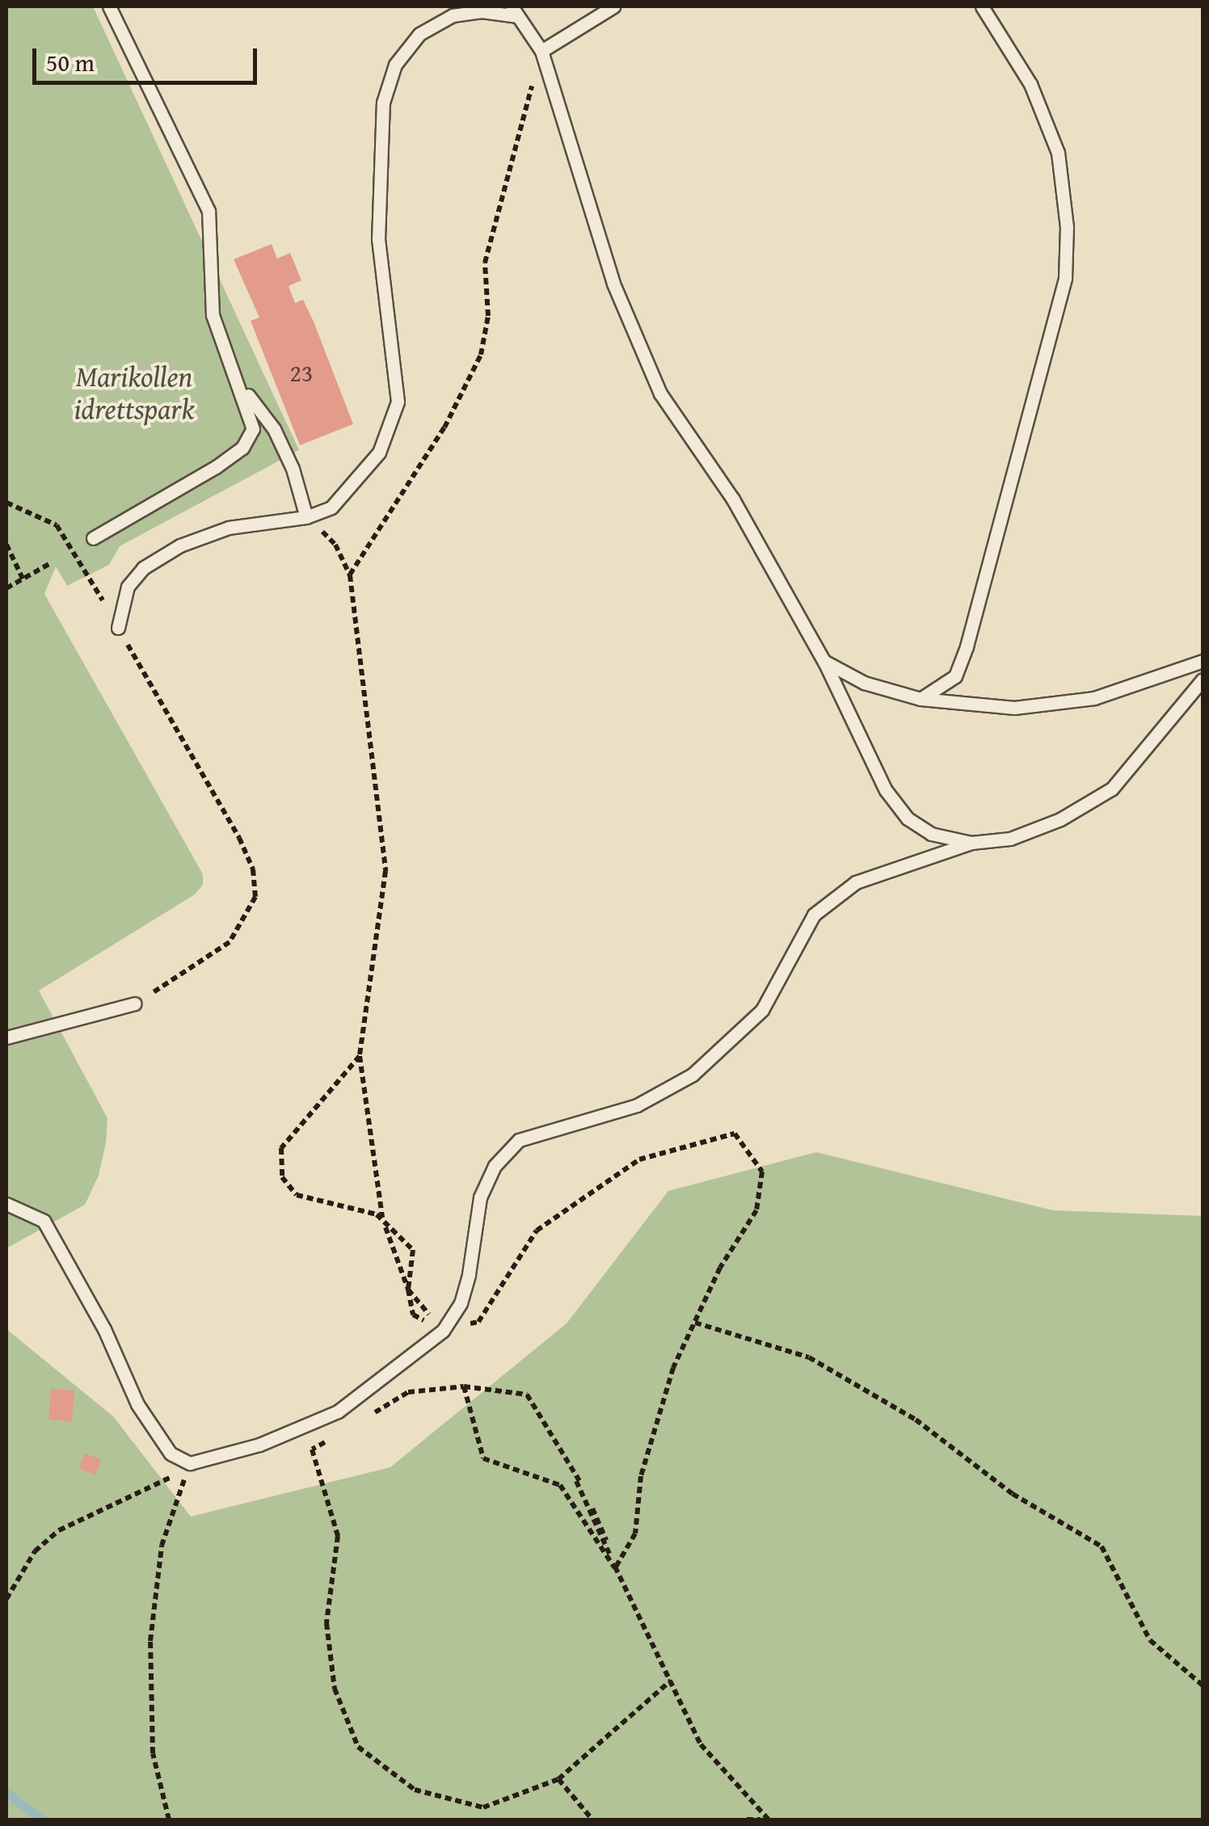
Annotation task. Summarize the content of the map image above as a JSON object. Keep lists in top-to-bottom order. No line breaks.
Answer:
{"parks":["Marikollen idrettspark"],"house_numbers":["23"],"scale_bar":"50 m"}
